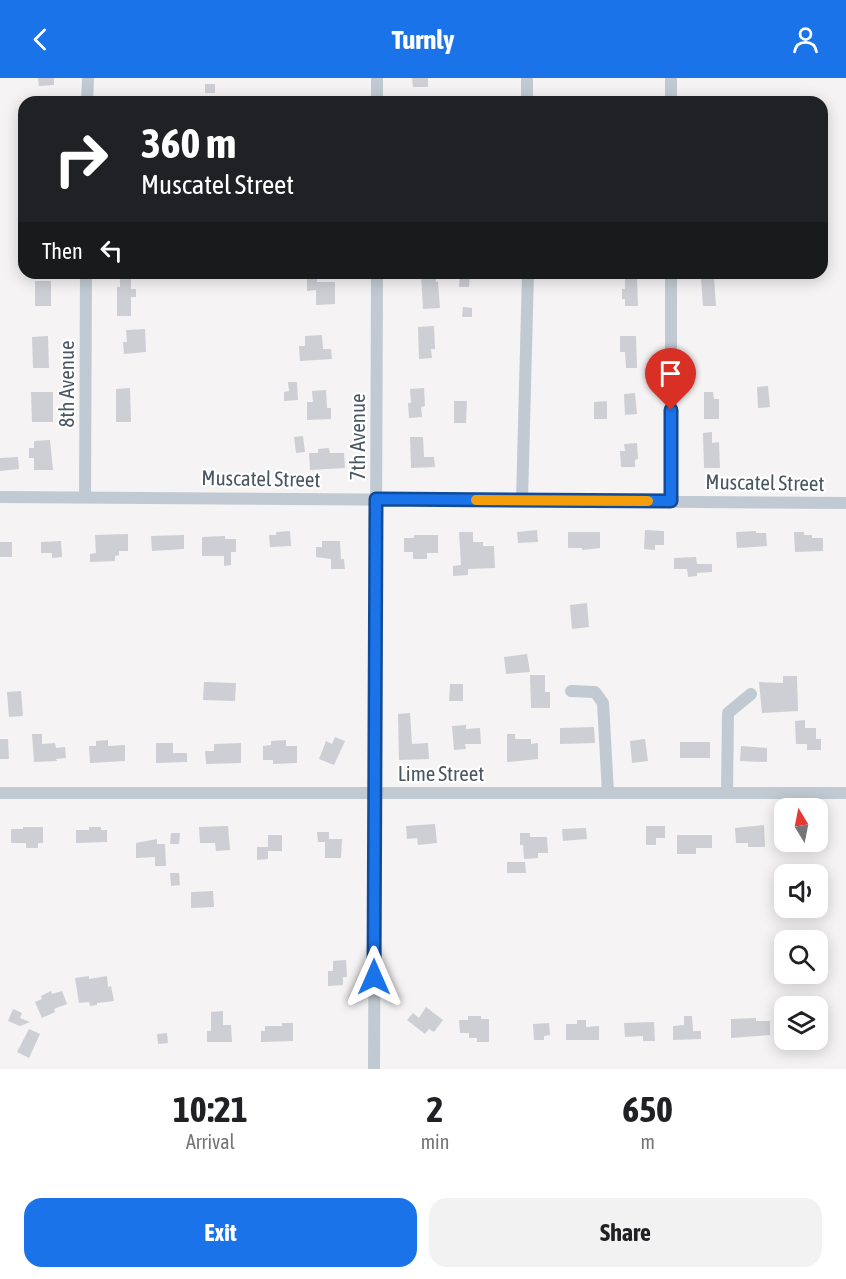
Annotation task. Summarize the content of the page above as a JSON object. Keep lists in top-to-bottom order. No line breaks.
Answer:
{"streets":{"street":["8th Avenue","7th Avenue","Muscatel Street","Lime Street"]},"crossings":[["8th Avenue","Muscatel Street"],["7th Avenue","Muscatel Street"],["7th Avenue","Lime Street"]],"north":"top","page":{"header":"Turnly","turn":["360 m","Muscatel Street"],"then":"Then","eta":["10:21","Arrival","2","min","650","m"],"buttons":["Exit","Share"]}}
